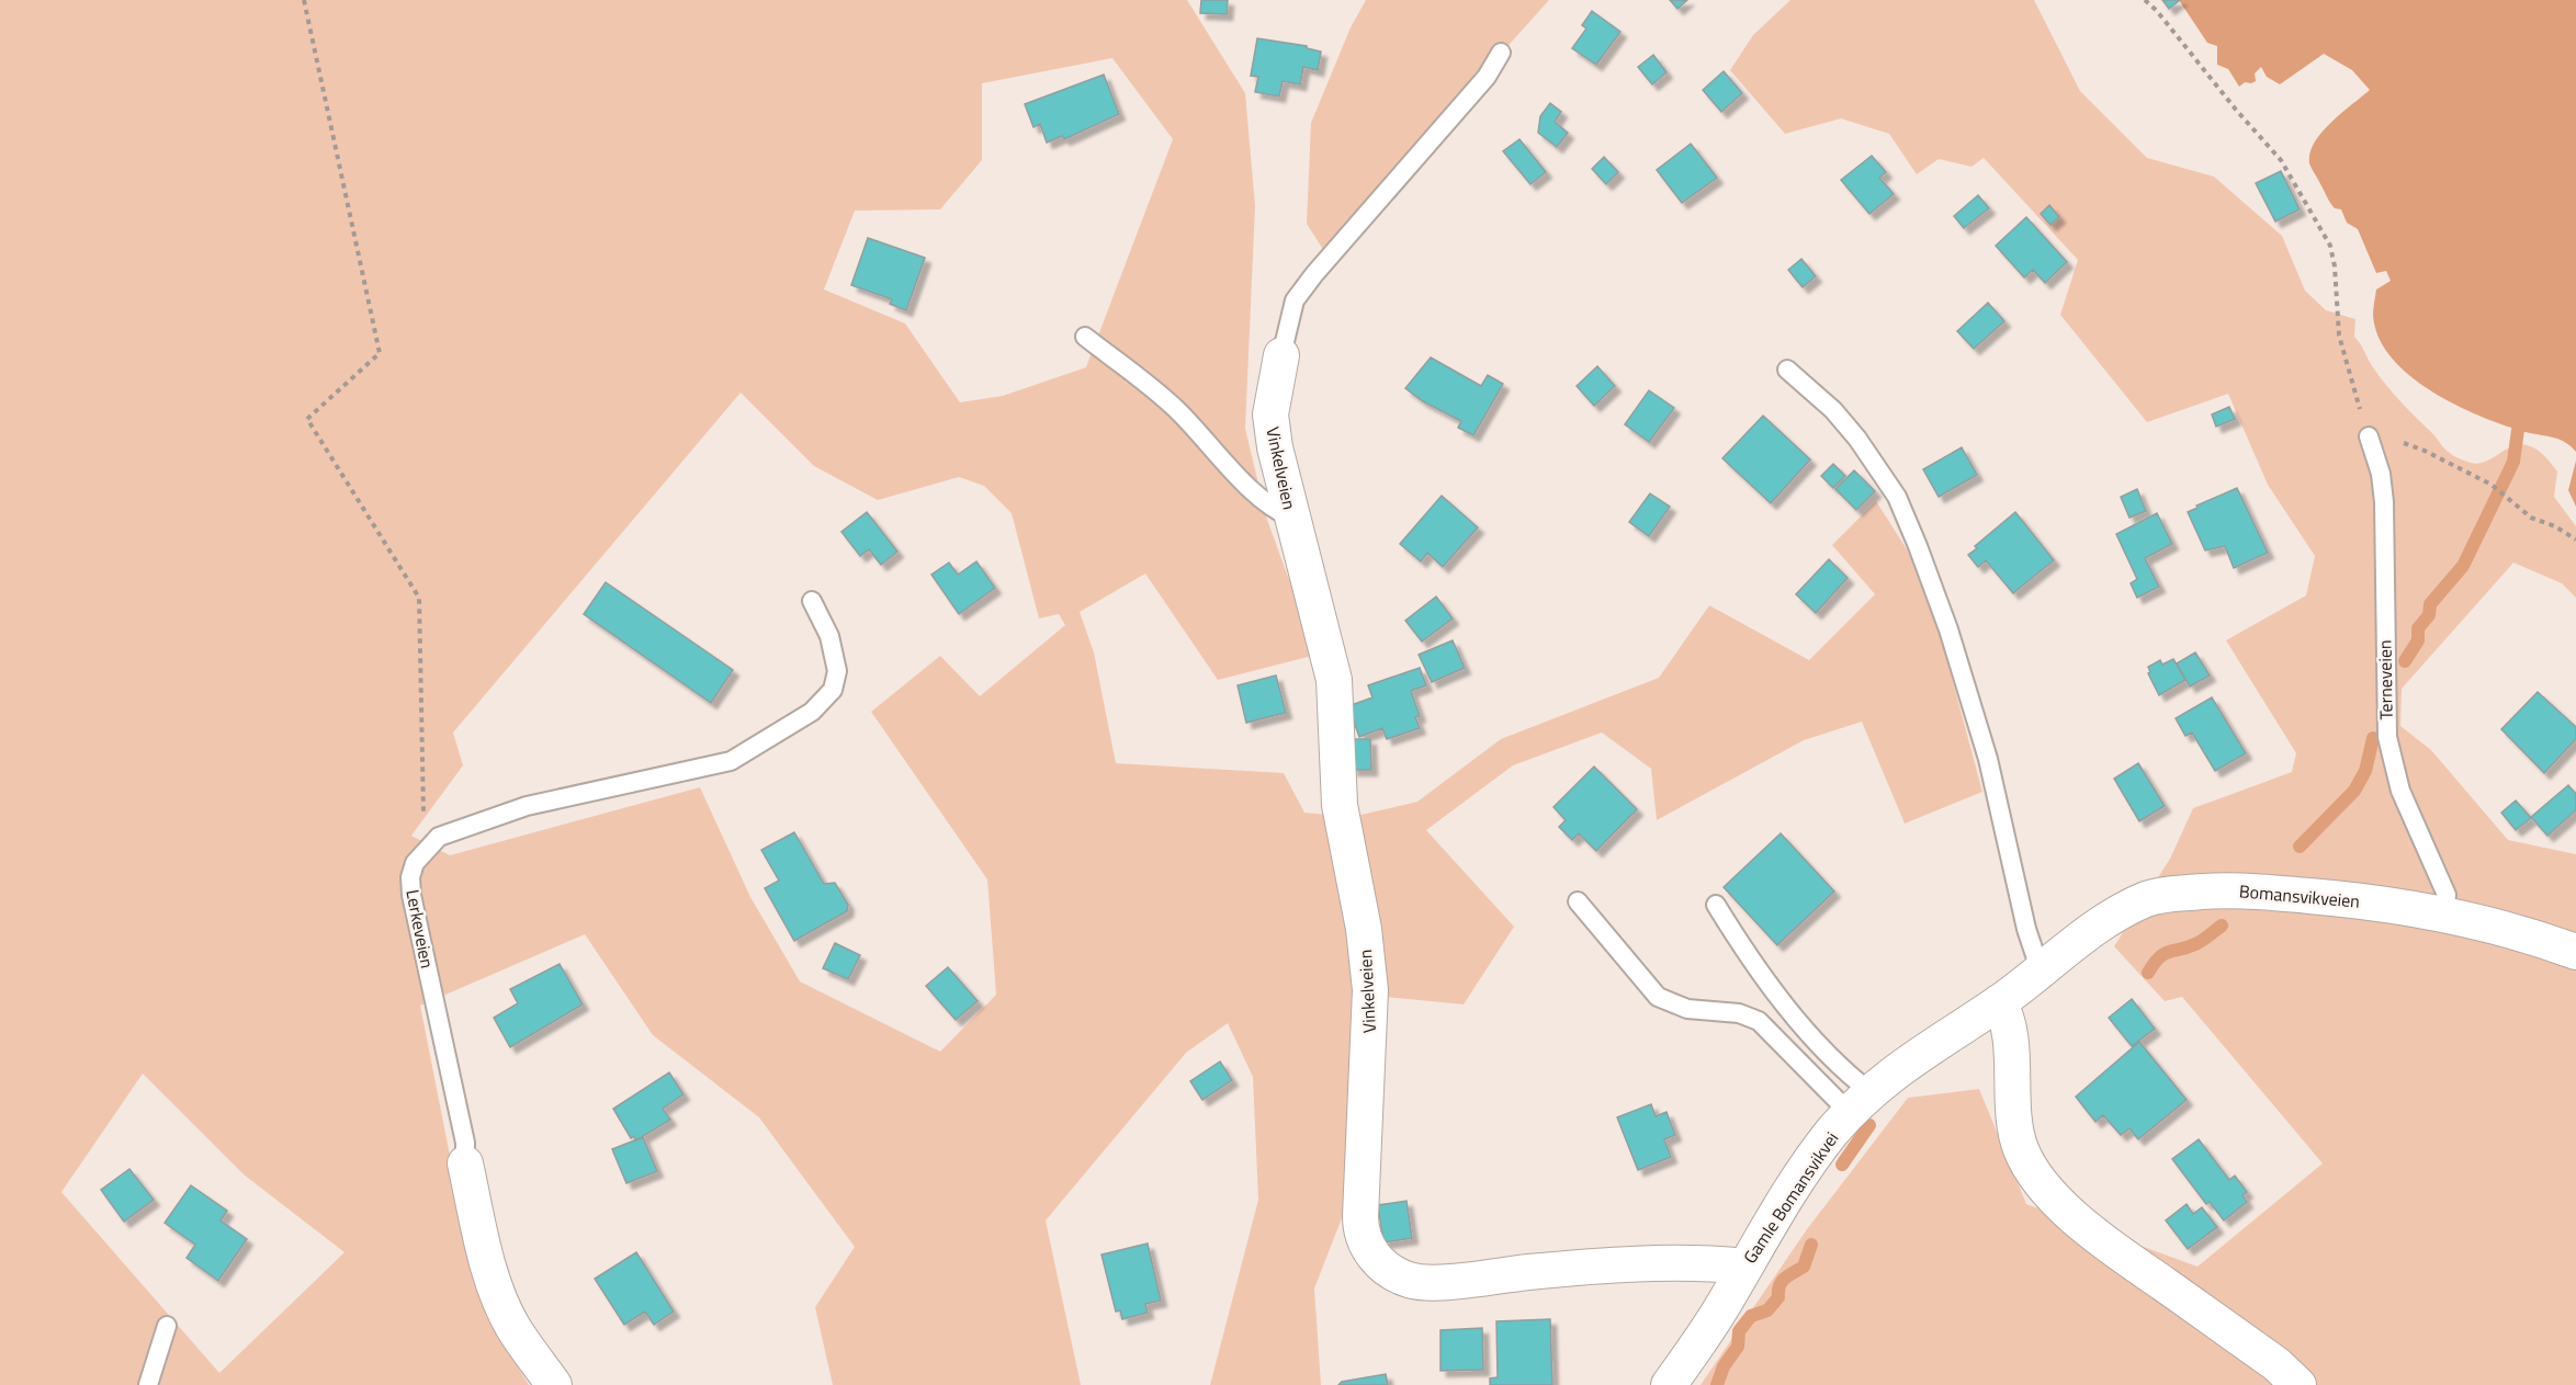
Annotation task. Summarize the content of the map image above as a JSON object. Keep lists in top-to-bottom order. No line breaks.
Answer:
{"streets":{"street":["Vinkelveien","Bomansvikveien","Lerkeveien","Gamle Bomansvikvei"],"lane":["Terneveien"]},"crossings":[["Vinkelveien","Gamle Bomansvikvei"],["Terneveien","Bomansvikveien"],["Bomansvikveien","Gamle Bomansvikvei"]]}
